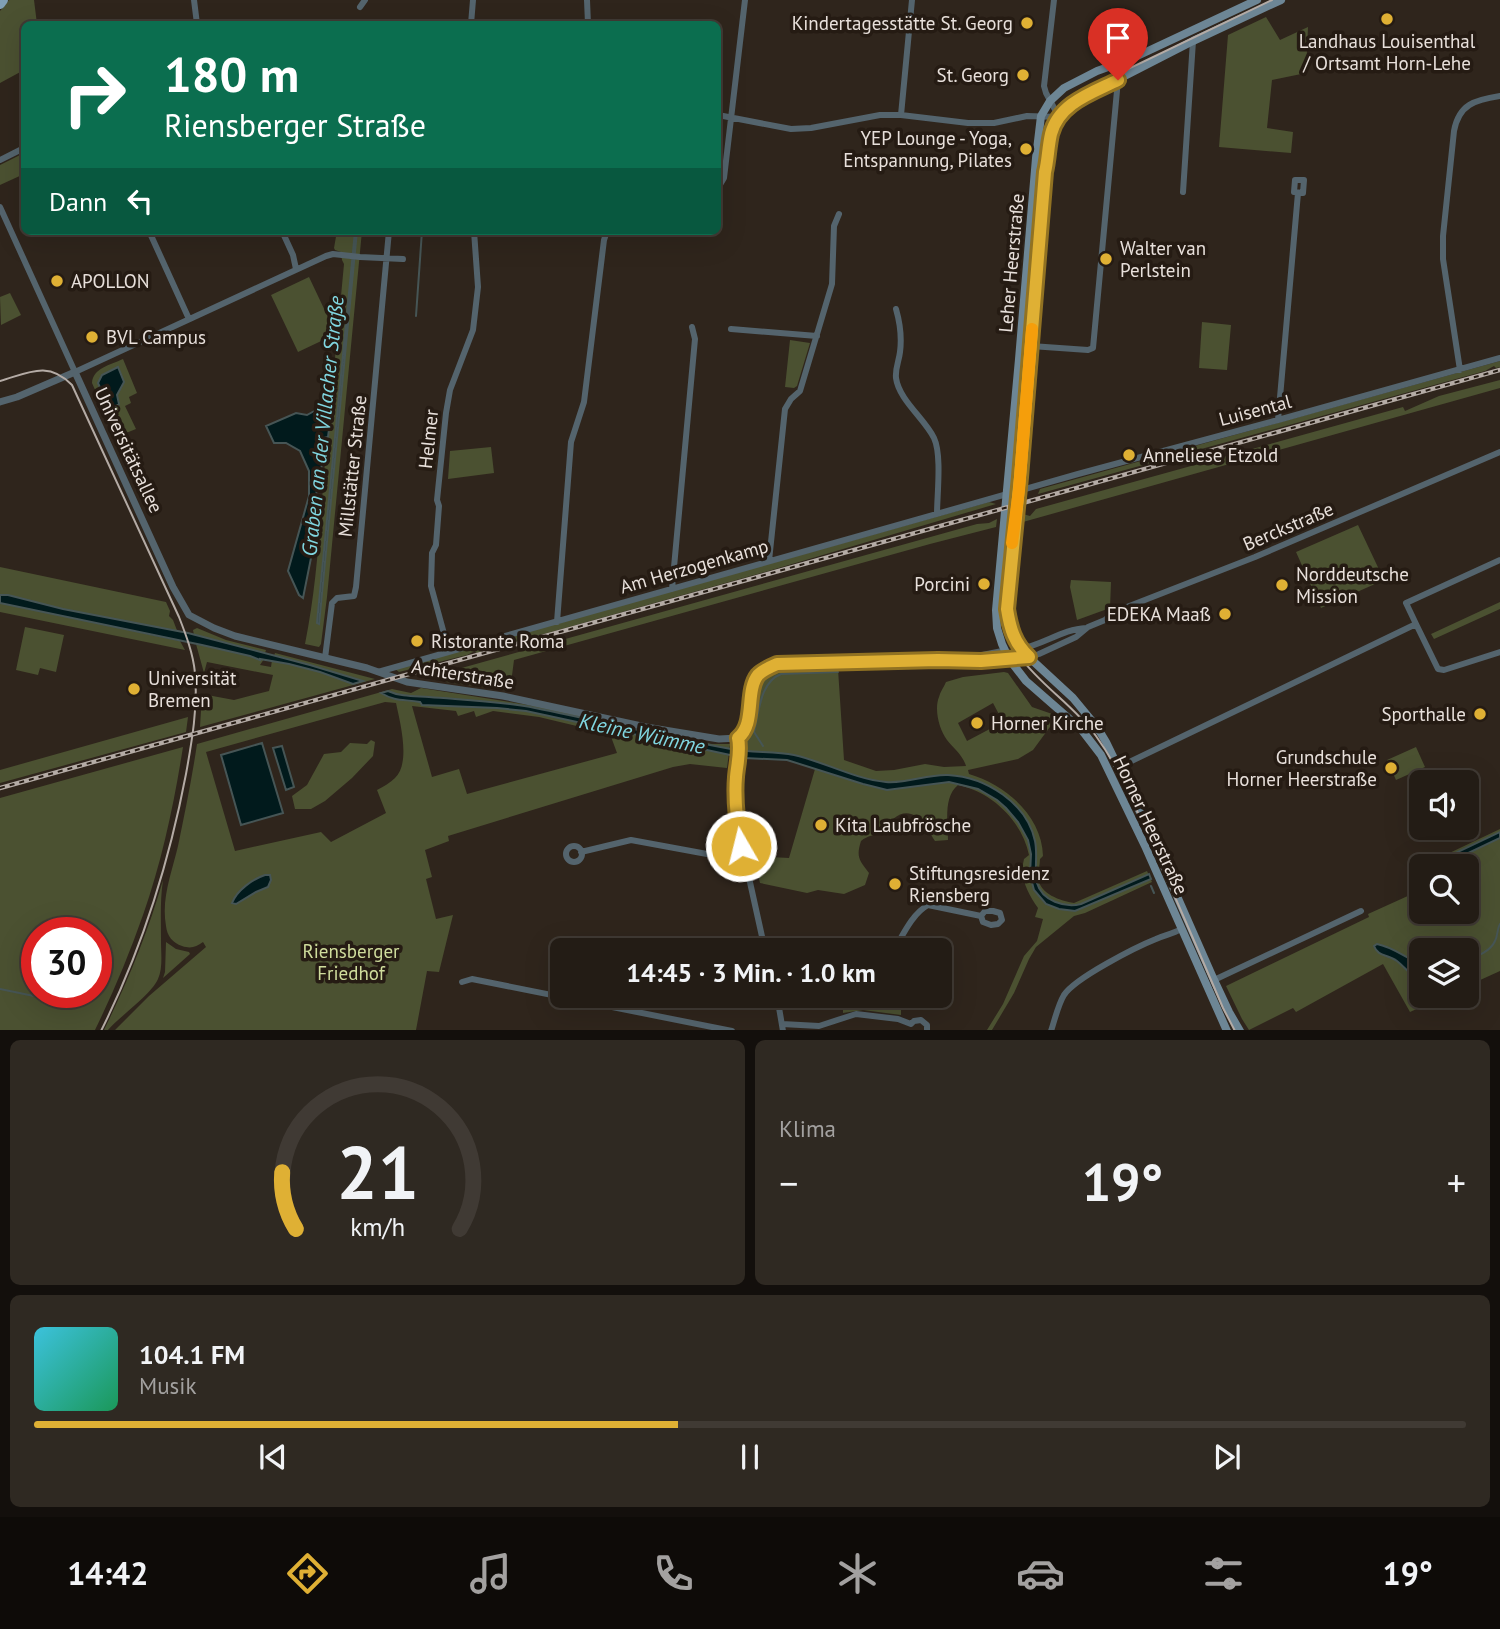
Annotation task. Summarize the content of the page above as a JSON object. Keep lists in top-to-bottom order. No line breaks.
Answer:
{"streets":{"main road":["Leher Heerstraße","Horner Heerstraße"],"street":["Luisental","Helmer","Universitätsallee","Millstätter Straße","Berckstraße","Am Herzogenkamp","Achterstraße"]},"crossings":[["Leher Heerstraße","Luisental"],["Leher Heerstraße","Berckstraße"],["Leher Heerstraße","Am Herzogenkamp"],["Leher Heerstraße","Horner Heerstraße"],["Luisental","Am Herzogenkamp"],["Helmer","Am Herzogenkamp"],["Universitätsallee","Achterstraße"],["Millstätter Straße","Achterstraße"],["Berckstraße","Horner Heerstraße"],["Am Herzogenkamp","Achterstraße"]],"water":["Graben an der Villacher Straße","Kleine Wümme"],"parks":["Riensberger Friedhof"],"places":["Landhaus Louisenthal / Ortsamt Horn-Lehe","Kindertagesstätte St. Georg","St. Georg","YEP Lounge - Yoga, Entspannung, Pilates","Walter van Perlstein","APOLLON","BVL Campus","Anneliese Etzold","Porcini","Norddeutsche Mission","EDEKA Maaß","Ristorante Roma","Universität Bremen","Sporthalle","Horner Kirche","Grundschule Horner Heerstraße","Kita Laubfrösche","Stiftungsresidenz Riensberg"],"page":{"turn":["180 m","Riensberger Straße"],"then":"Dann","limit":"30","trip":"14:45 · 3 Min. · 1.0 km","tile":"Klima","heat":["−","19°","+"],"song":["104.1 FM","Musik"],"tabs":["14:42","19°"],"gauge":["21","km/h"]}}
